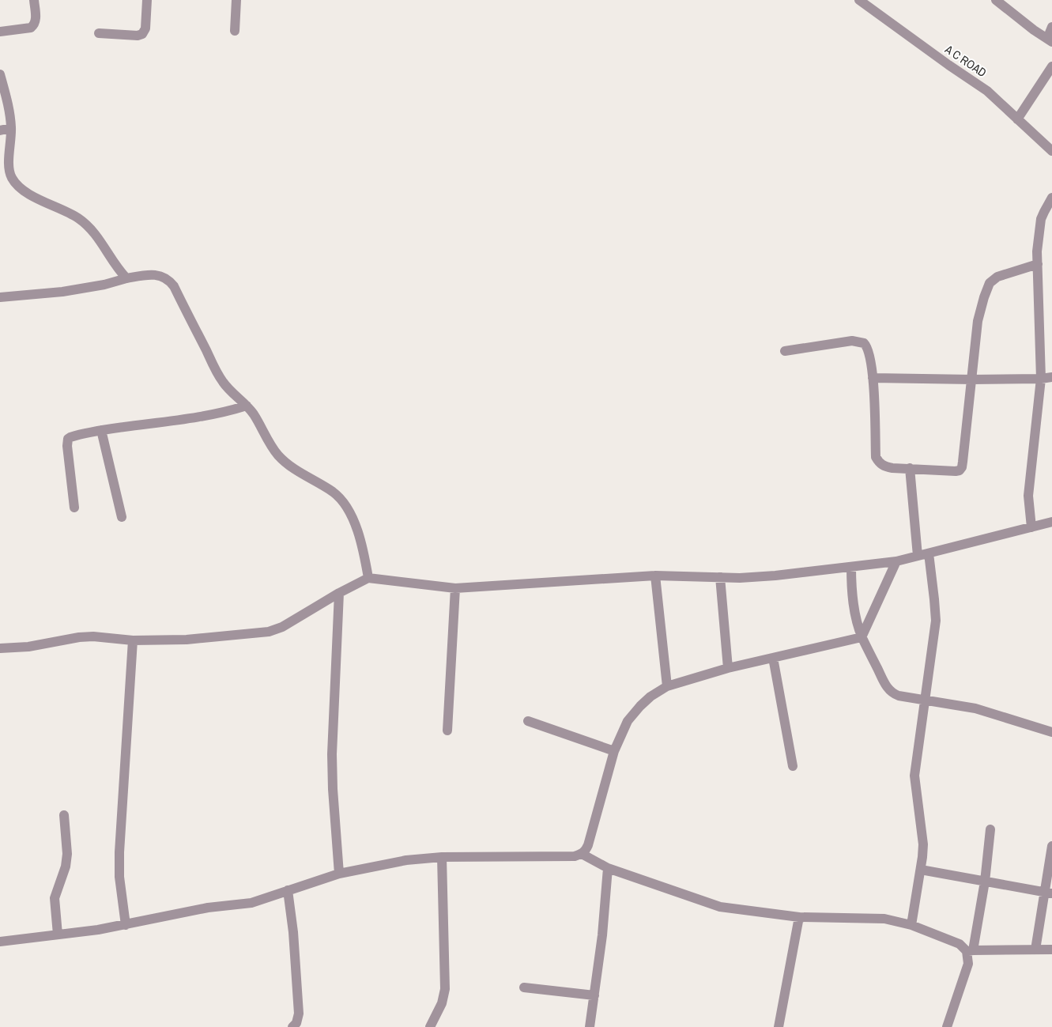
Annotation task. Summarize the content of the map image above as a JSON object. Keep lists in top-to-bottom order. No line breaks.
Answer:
{"streets":{"street":["A C ROAD"]}}
